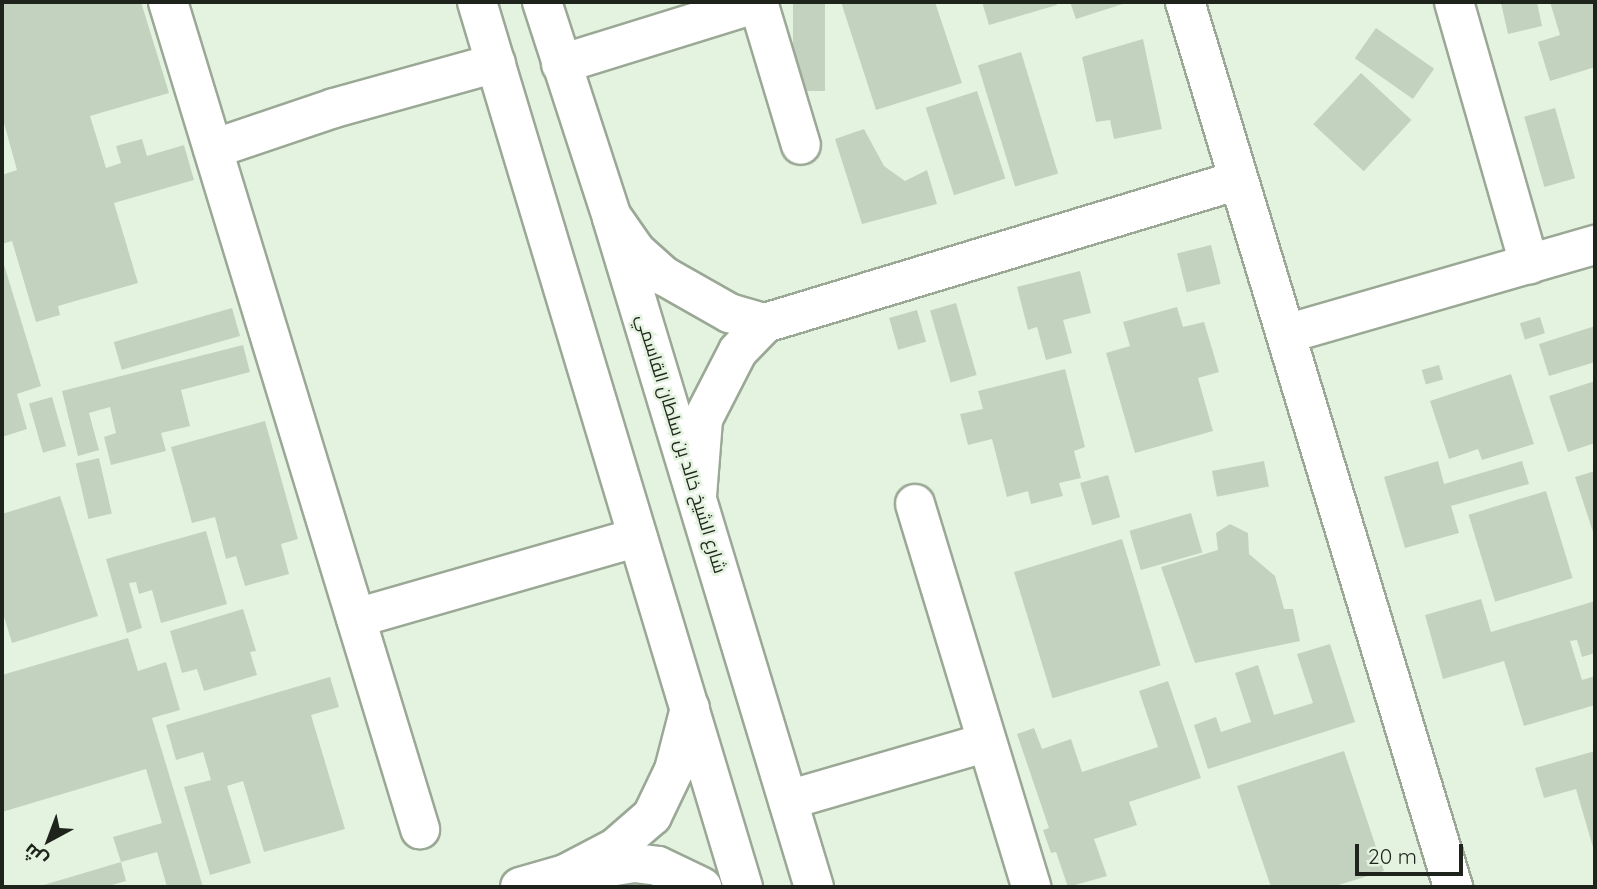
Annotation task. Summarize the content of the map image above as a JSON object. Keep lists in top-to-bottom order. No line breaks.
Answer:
{"streets":{"street":["شارع الشيخ خالد بن سلطان القاسمي"]},"scale_bar":"20 m","north":"bottom left"}
